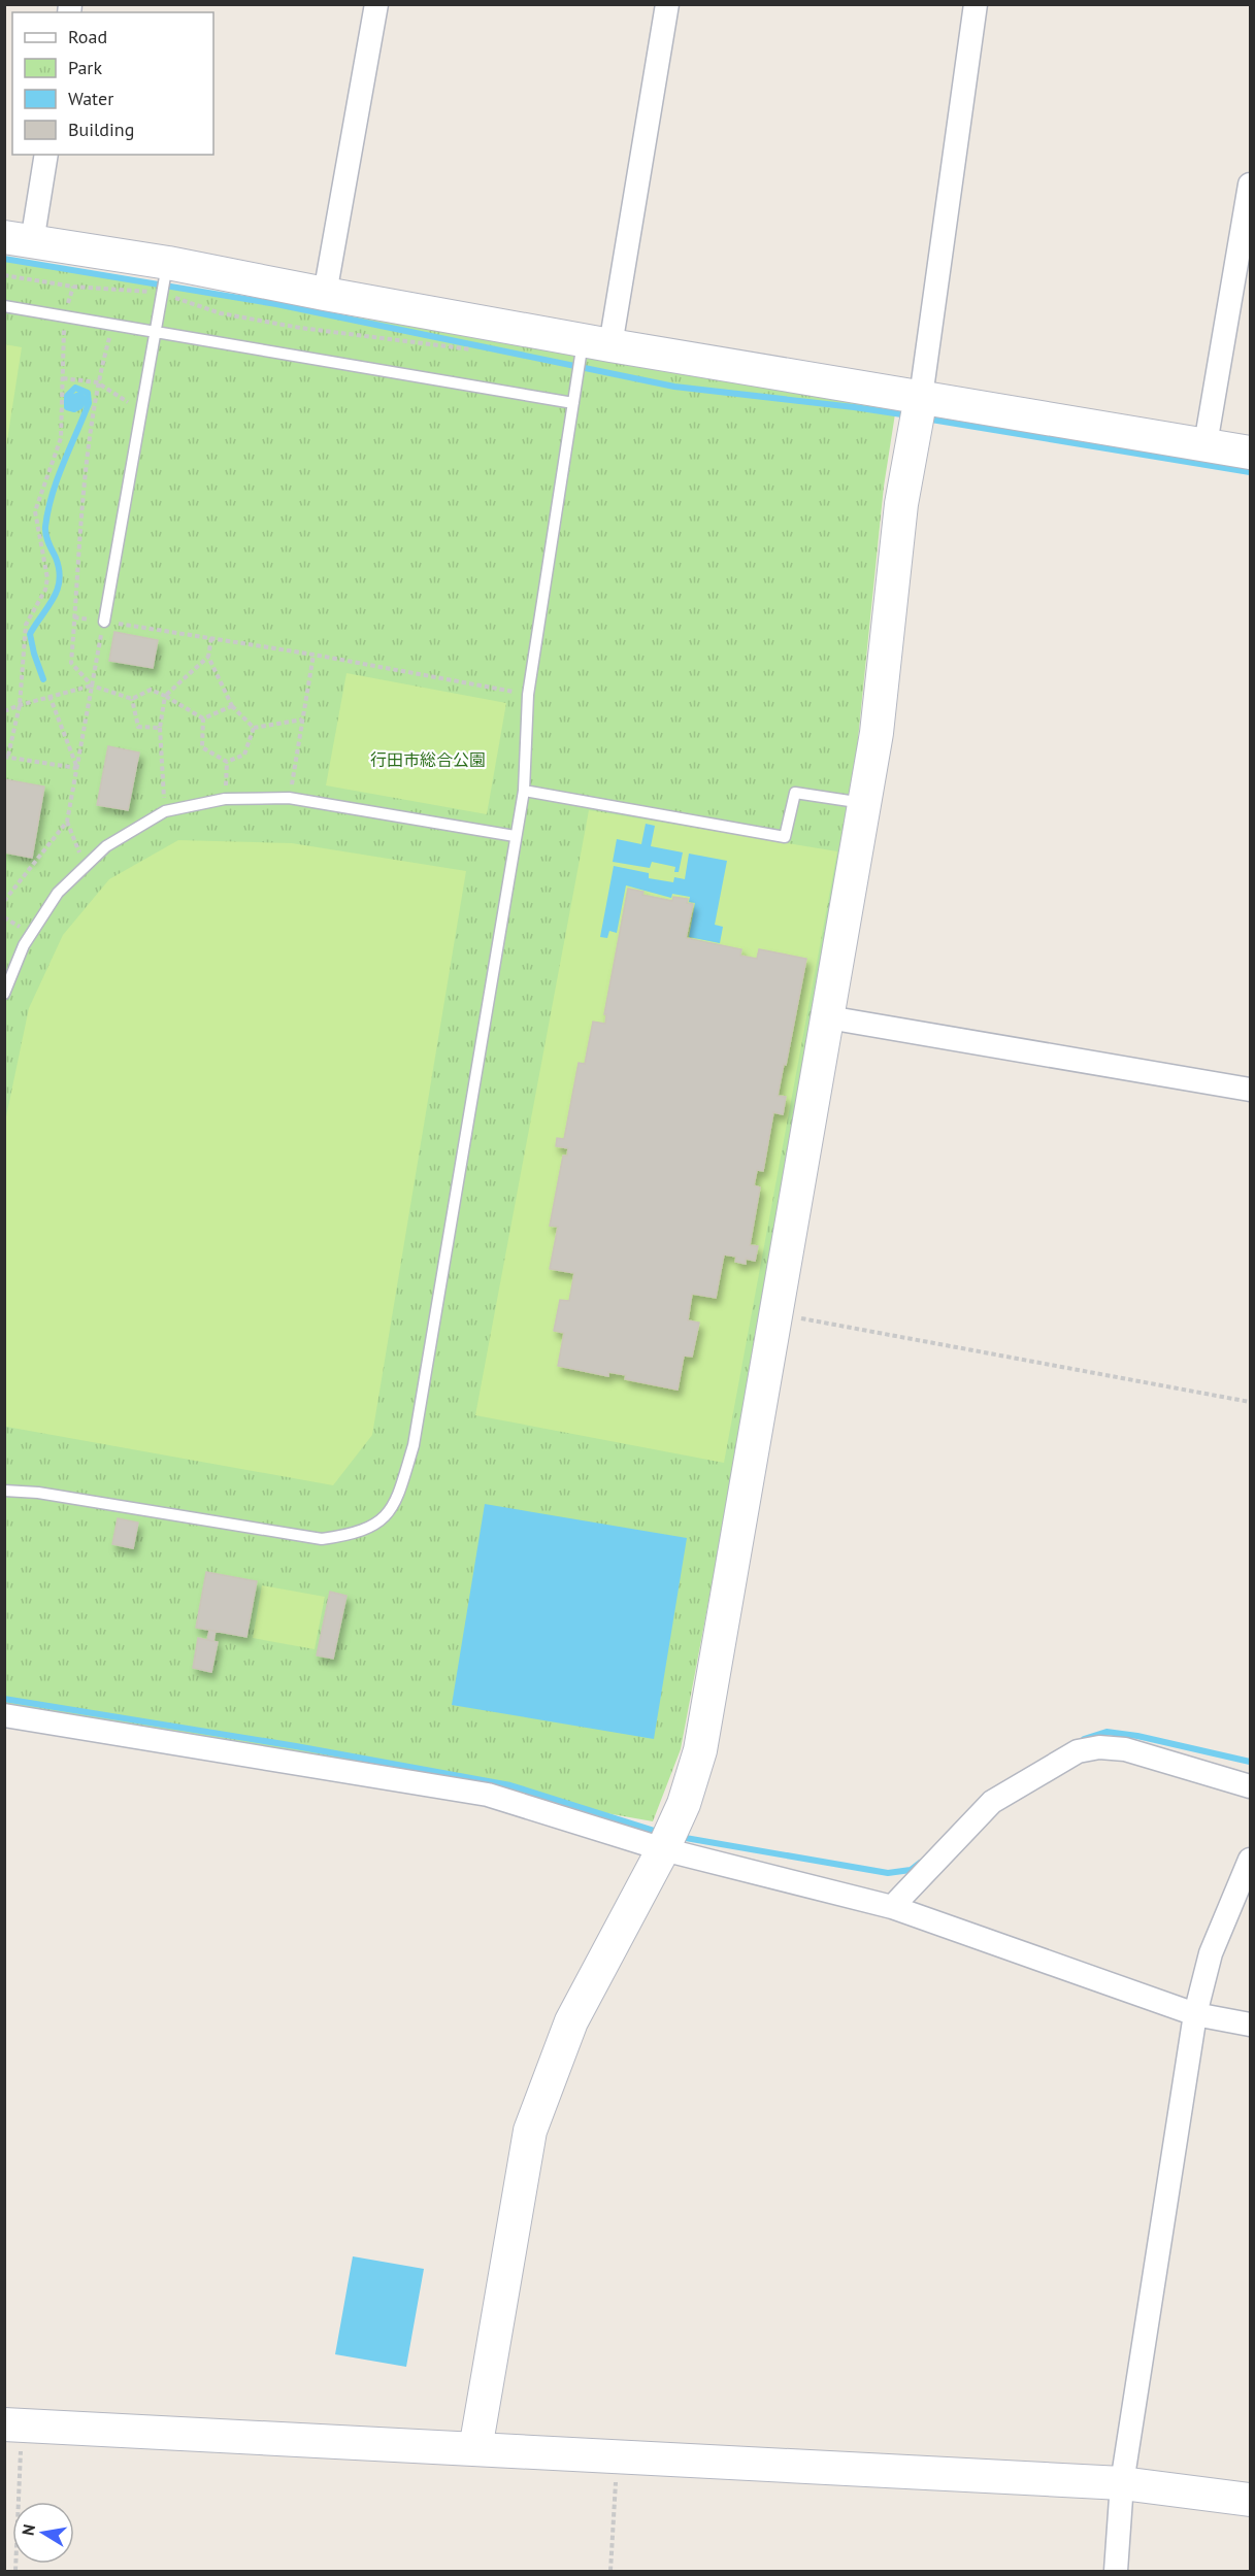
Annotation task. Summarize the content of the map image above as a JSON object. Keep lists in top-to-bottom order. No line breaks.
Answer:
{"parks":["行田市総合公園"],"legend":["Road","Park","Water","Building"],"north":"left"}
